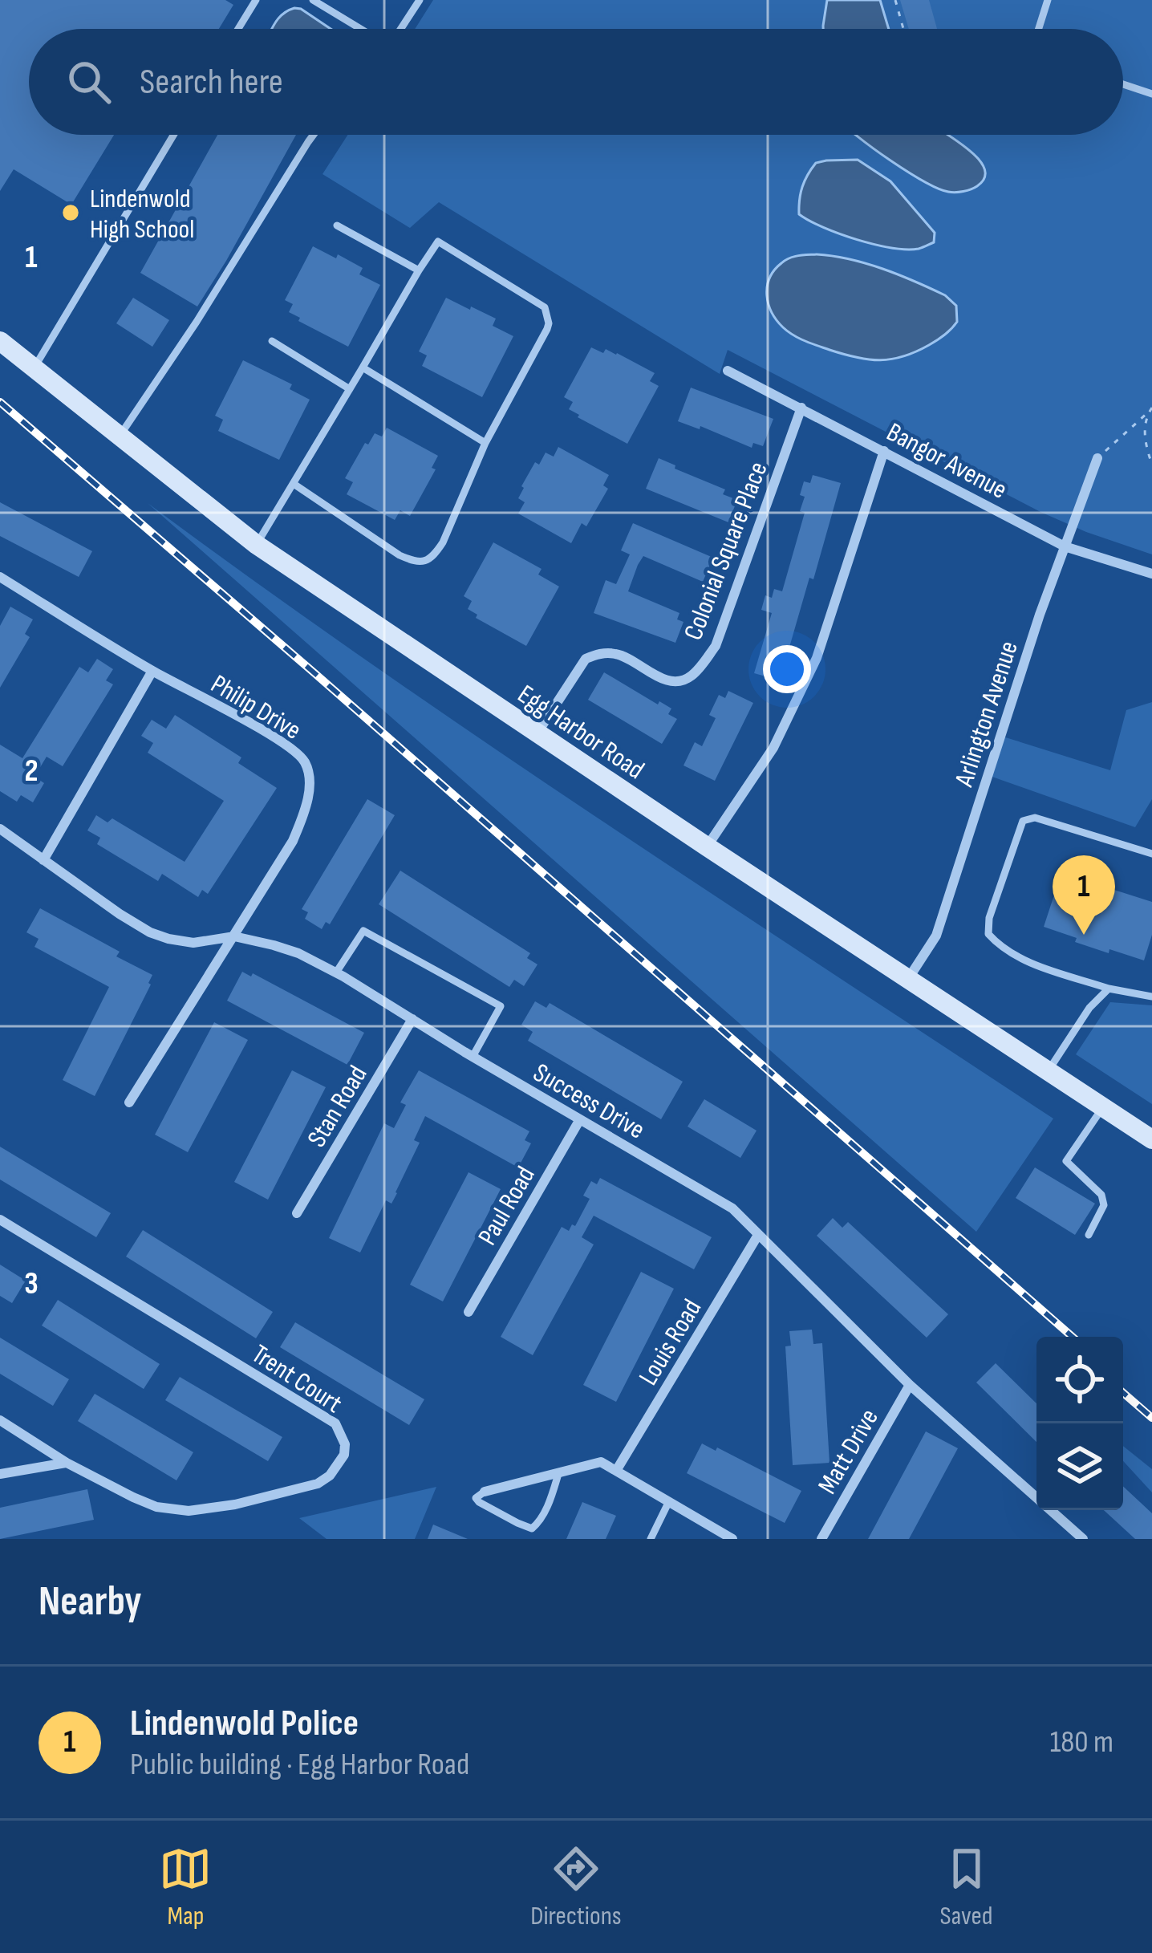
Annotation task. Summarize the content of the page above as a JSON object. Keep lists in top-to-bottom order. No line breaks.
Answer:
{"streets":{"street":["Bangor Avenue","Colonial Square Place","Philip Drive","Arlington Avenue","Egg Harbor Road","Success Drive","Stan Road","Paul Road","Louis Road","Trent Court","Matt Drive"]},"crossings":[["Bangor Avenue","Colonial Square Place"],["Bangor Avenue","Arlington Avenue"],["Colonial Square Place","Egg Harbor Road"],["Philip Drive","Success Drive"],["Arlington Avenue","Egg Harbor Road"],["Success Drive","Stan Road"],["Success Drive","Paul Road"],["Success Drive","Louis Road"],["Success Drive","Matt Drive"]],"places":["Lindenwold High School"],"page":{"search":"Search here","pins":"1","heading":"Nearby","list":[{"mark":"1","name":"Lindenwold Police","note":"Public building · Egg Harbor Road","value":"180 m"}],"nav":["Map","Directions","Saved"]},"grid":{"rows":["1","2","3"]}}
